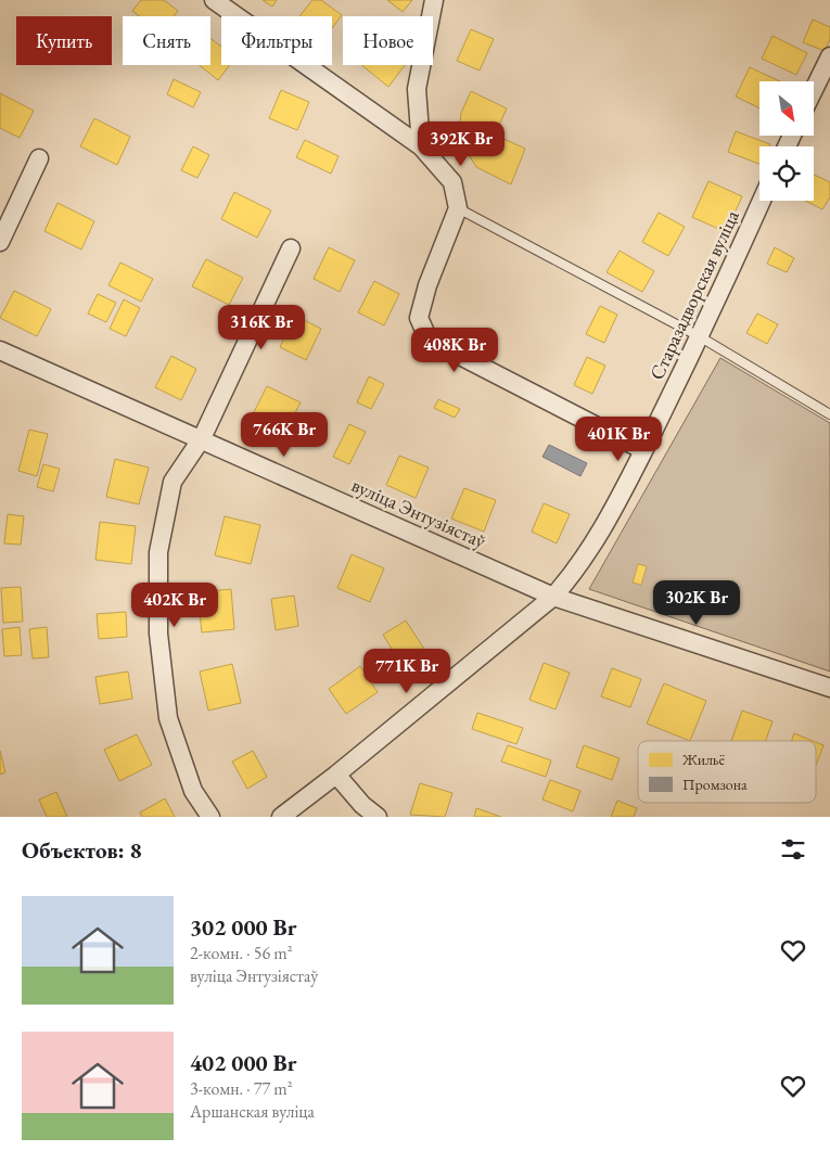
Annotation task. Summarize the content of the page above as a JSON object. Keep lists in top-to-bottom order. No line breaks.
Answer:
{"streets":{"street":["Старазадворская вуліца","вуліца Энтузіястаў"]},"crossings":[["Старазадворская вуліца","вуліца Энтузіястаў"]],"legend":["Жильё","Промзона"],"north":"bottom right","page":{"chip":["Купить","Снять","Фильтры","Новое"],"price":["392K Br","316K Br","408K Br","766K Br","401K Br","302K Br","402K Br","771K Br"],"heading":"Объектов: 8","list":[{"name":"302 000 Br","note":"2-комн. · 56 m² · вуліца Энтузіястаў"},{"name":"402 000 Br","note":"3-комн. · 77 m² · Аршанская вуліца"}]}}
